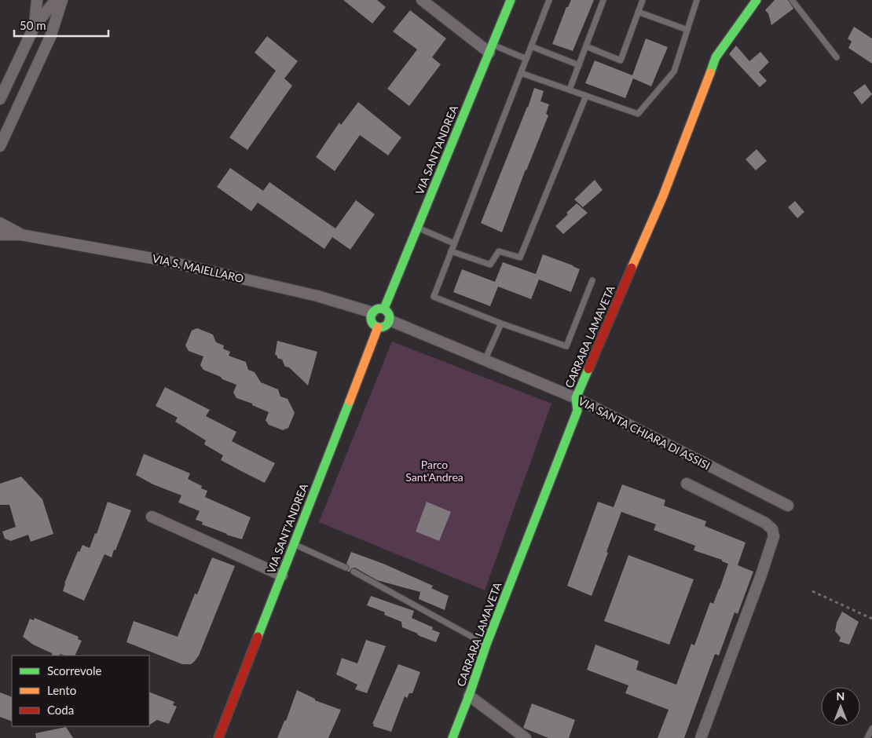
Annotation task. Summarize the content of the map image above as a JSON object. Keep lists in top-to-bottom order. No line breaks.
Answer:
{"streets":{"street":["VIA SANT'ANDREA","VIA S. MAIELLARO","CARRARA LAMAVETA","VIA SANTA CHIARA DI ASSISI"]},"crossings":[["VIA SANT'ANDREA","VIA S. MAIELLARO"],["VIA SANT'ANDREA","VIA SANTA CHIARA DI ASSISI"],["VIA S. MAIELLARO","VIA SANTA CHIARA DI ASSISI"],["CARRARA LAMAVETA","VIA SANTA CHIARA DI ASSISI"]],"parks":["Parco Sant'Andrea"],"legend":["Scorrevole","Lento","Coda"],"scale_bar":"50 m","north":"top"}
